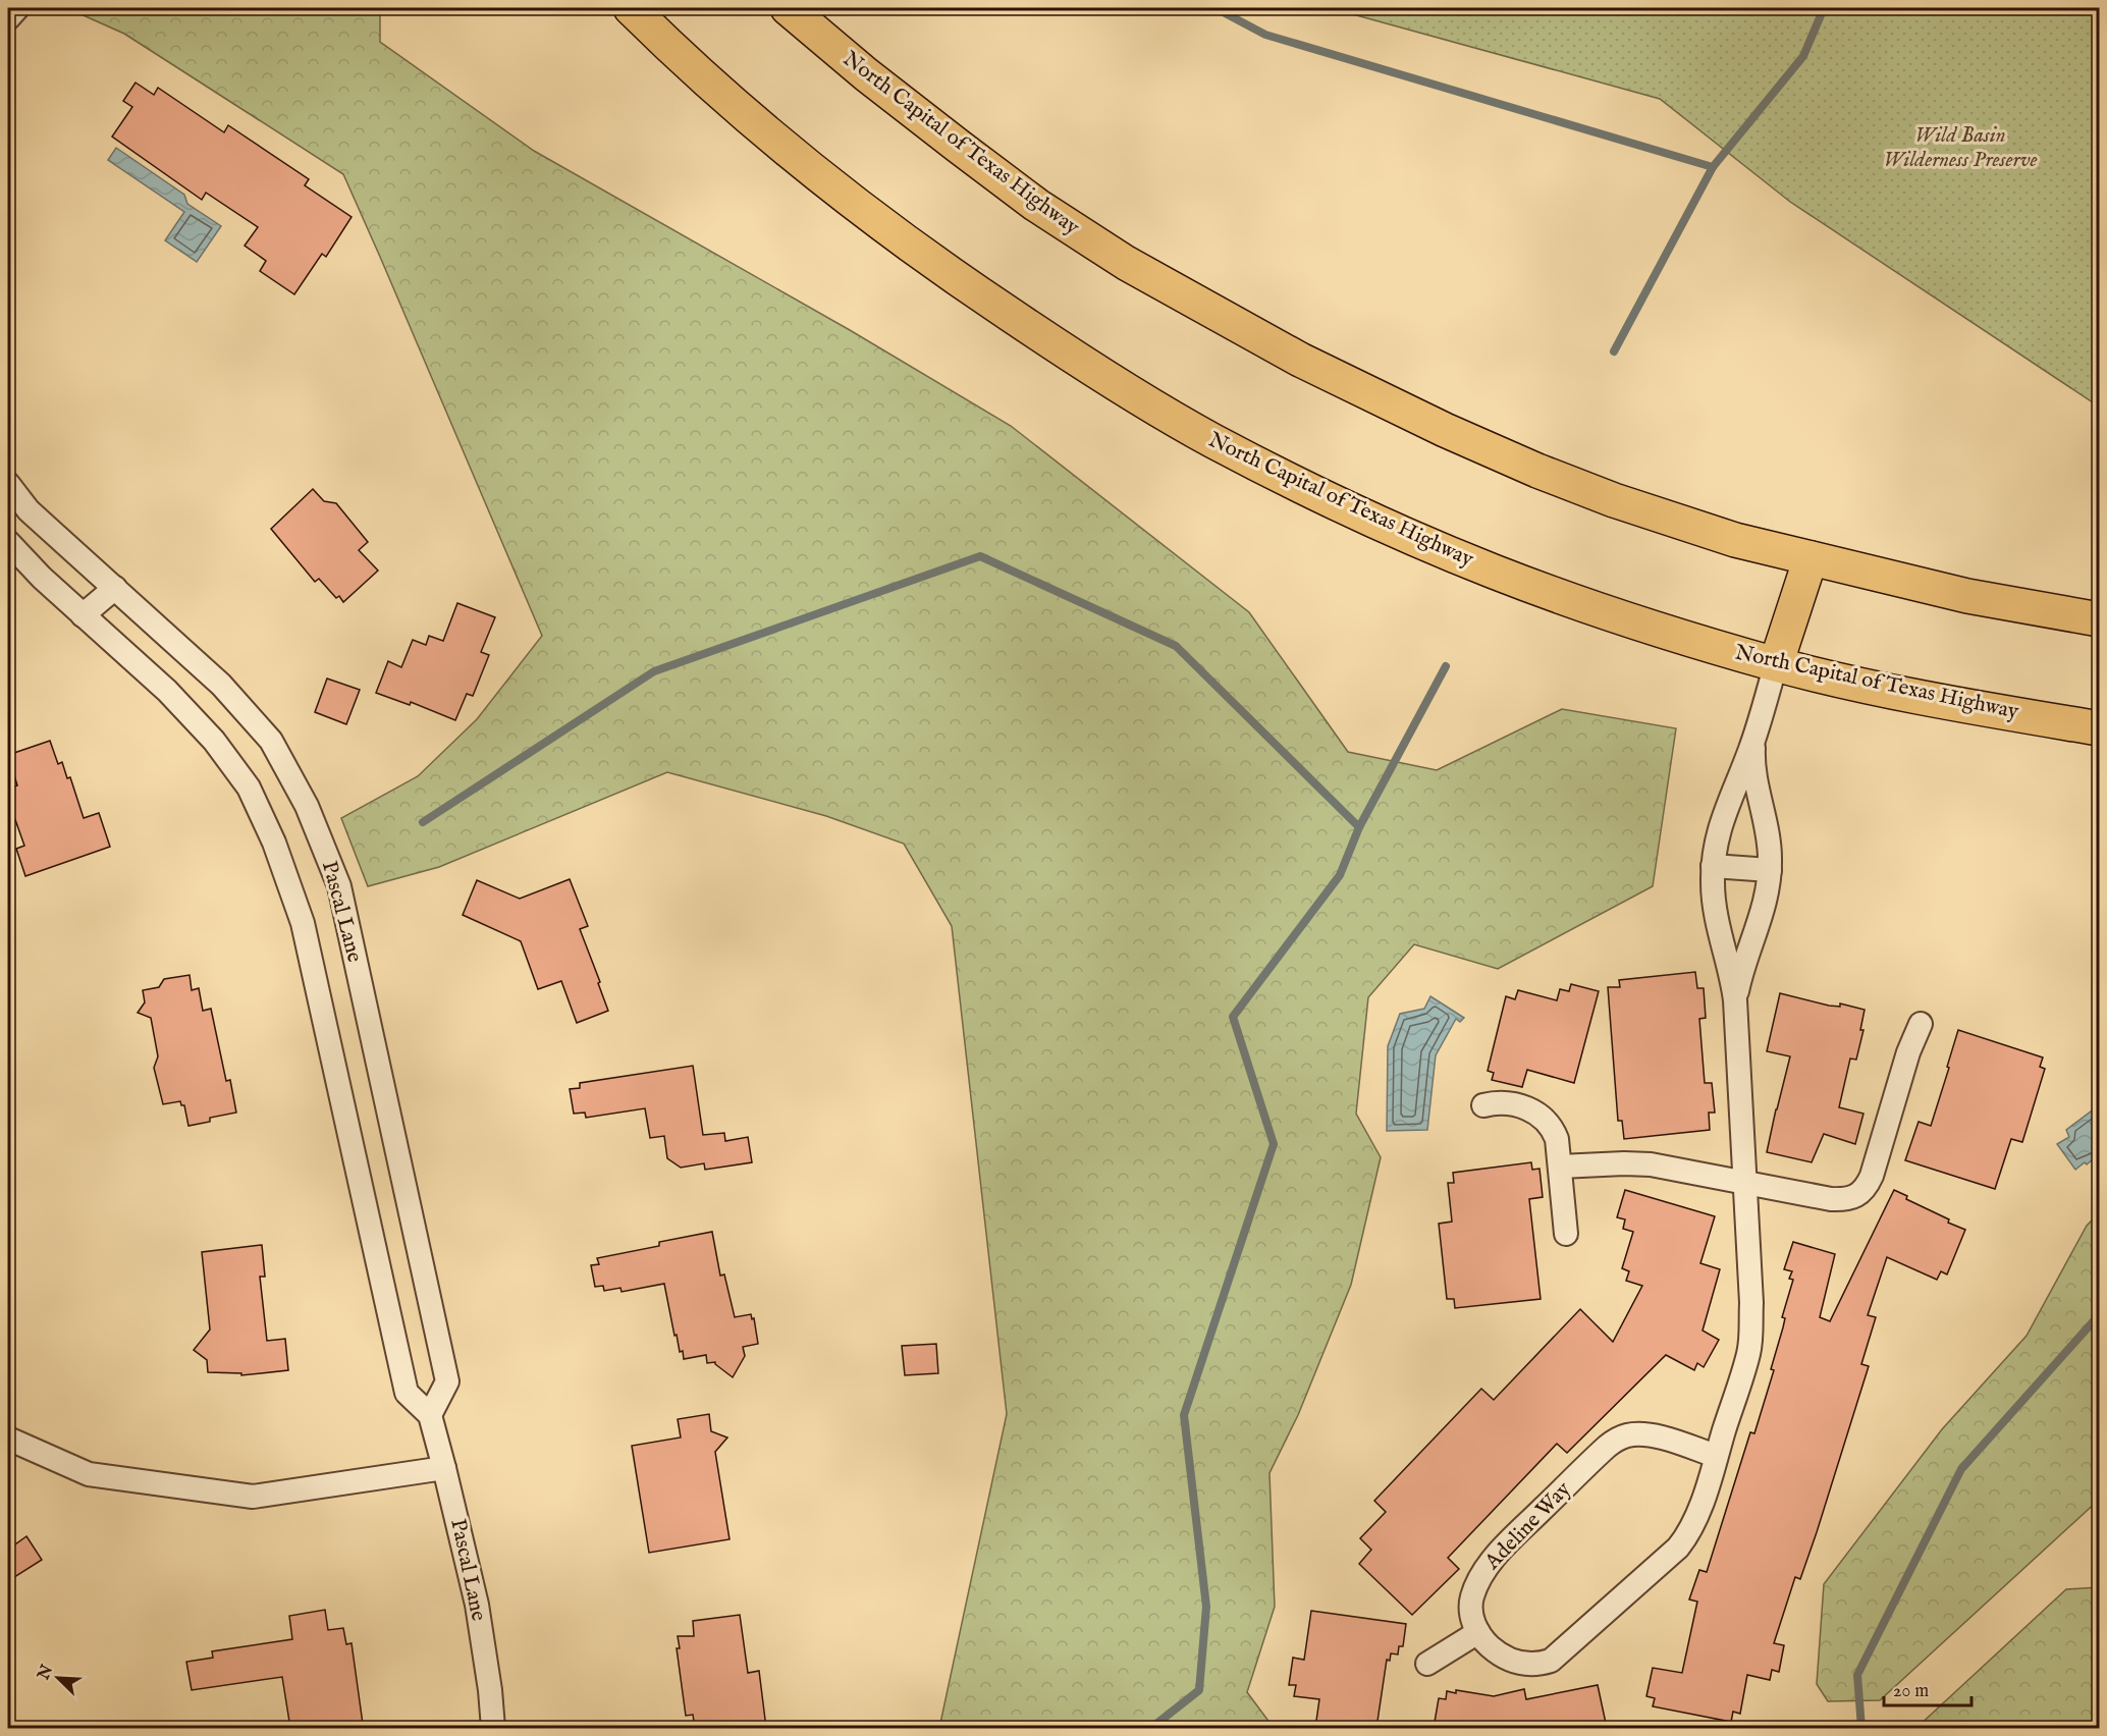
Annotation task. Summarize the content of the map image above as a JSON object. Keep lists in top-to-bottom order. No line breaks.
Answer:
{"streets":{"highway":["North Capital of Texas Highway"],"street":["Pascal Lane","Adeline Way"]},"parks":["Wild Basin Wilderness Preserve"],"scale_bar":"20 m","north":"top left"}
